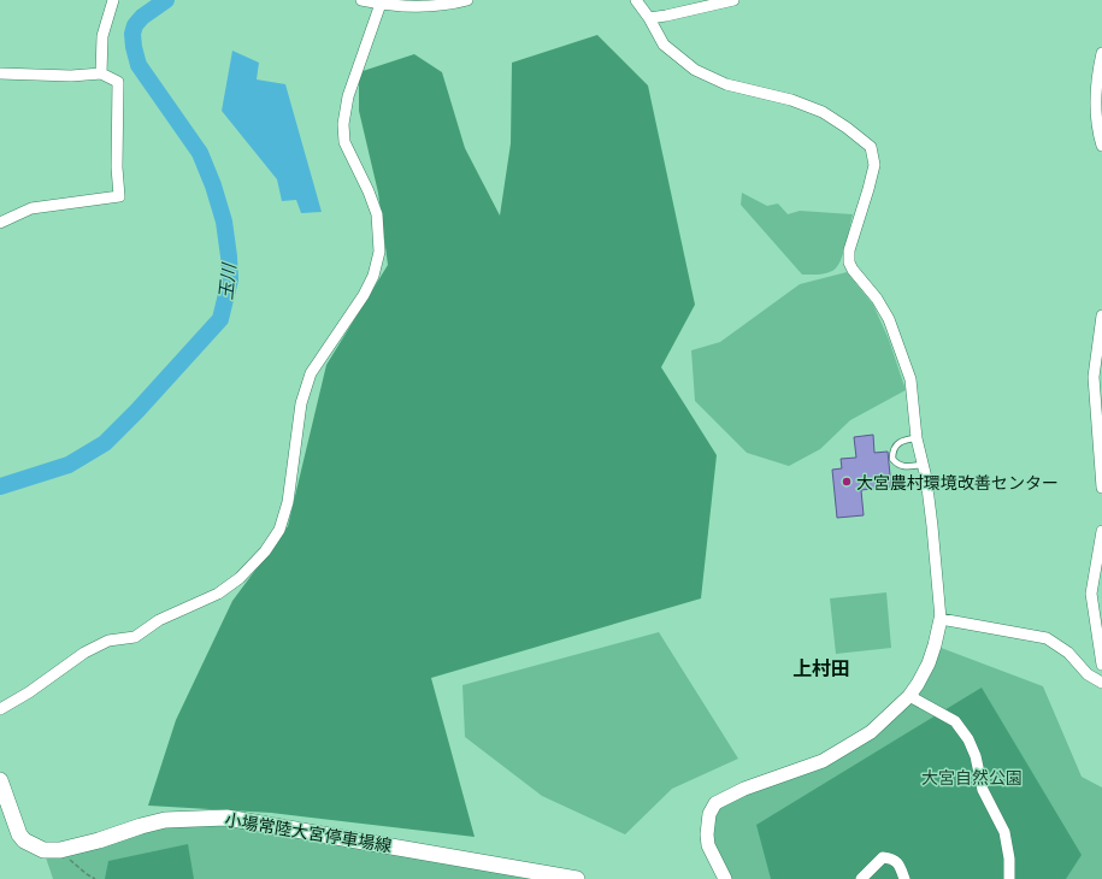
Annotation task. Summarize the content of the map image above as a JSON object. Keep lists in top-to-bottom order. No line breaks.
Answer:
{"streets":{"main road":["小場常陸大宮停車場線"]},"districts":["上村田"],"water":["玉川"],"parks":["大宮自然公園"],"places":["大宮農村環境改善センター"]}
